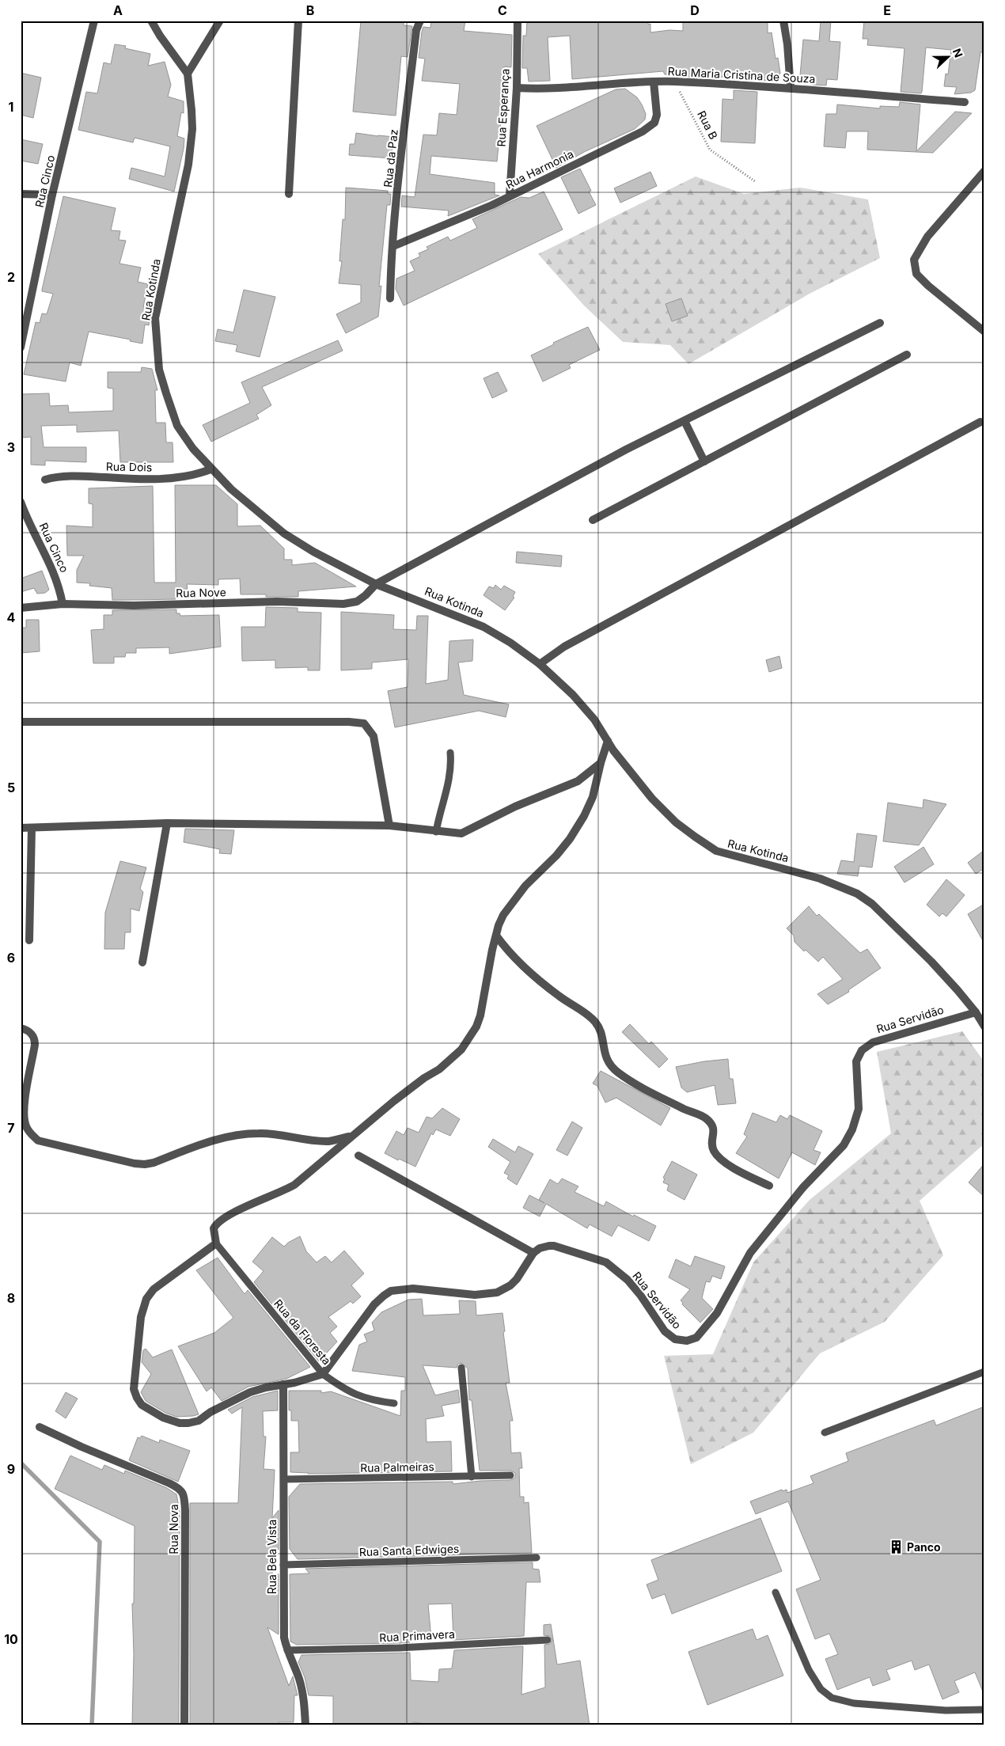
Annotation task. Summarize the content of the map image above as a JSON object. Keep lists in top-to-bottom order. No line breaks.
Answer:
{"streets":{"street":["Rua Maria Cristina de Souza","Rua Esperança","Rua da Paz","Rua Harmonia","Rua Cinco","Rua Kotinda","Rua Dois","Rua Nove","Rua Servidão","Rua Nova","Rua Bela Vista"],"lane":["Rua da Floresta","Rua Palmeiras","Rua Santa Edwiges","Rua Primavera"],"path":["Rua B"]},"crossings":[["Rua Maria Cristina de Souza","Rua Esperança"],["Rua Maria Cristina de Souza","Rua B"],["Rua Maria Cristina de Souza","Rua Harmonia"],["Rua Esperança","Rua Harmonia"],["Rua da Paz","Rua Harmonia"],["Rua Cinco","Rua Nove"],["Rua Kotinda","Rua Dois"],["Rua Kotinda","Rua Nove"],["Rua Kotinda","Rua Servidão"],["Rua Palmeiras","Rua Bela Vista"],["Rua Santa Edwiges","Rua Bela Vista"],["Rua Bela Vista","Rua Primavera"]],"places":{"building":["Panco"]},"north":"right","grid":{"columns":["A","B","C","D","E"],"rows":["1","2","3","4","5","6","7","8","9","10"]}}
